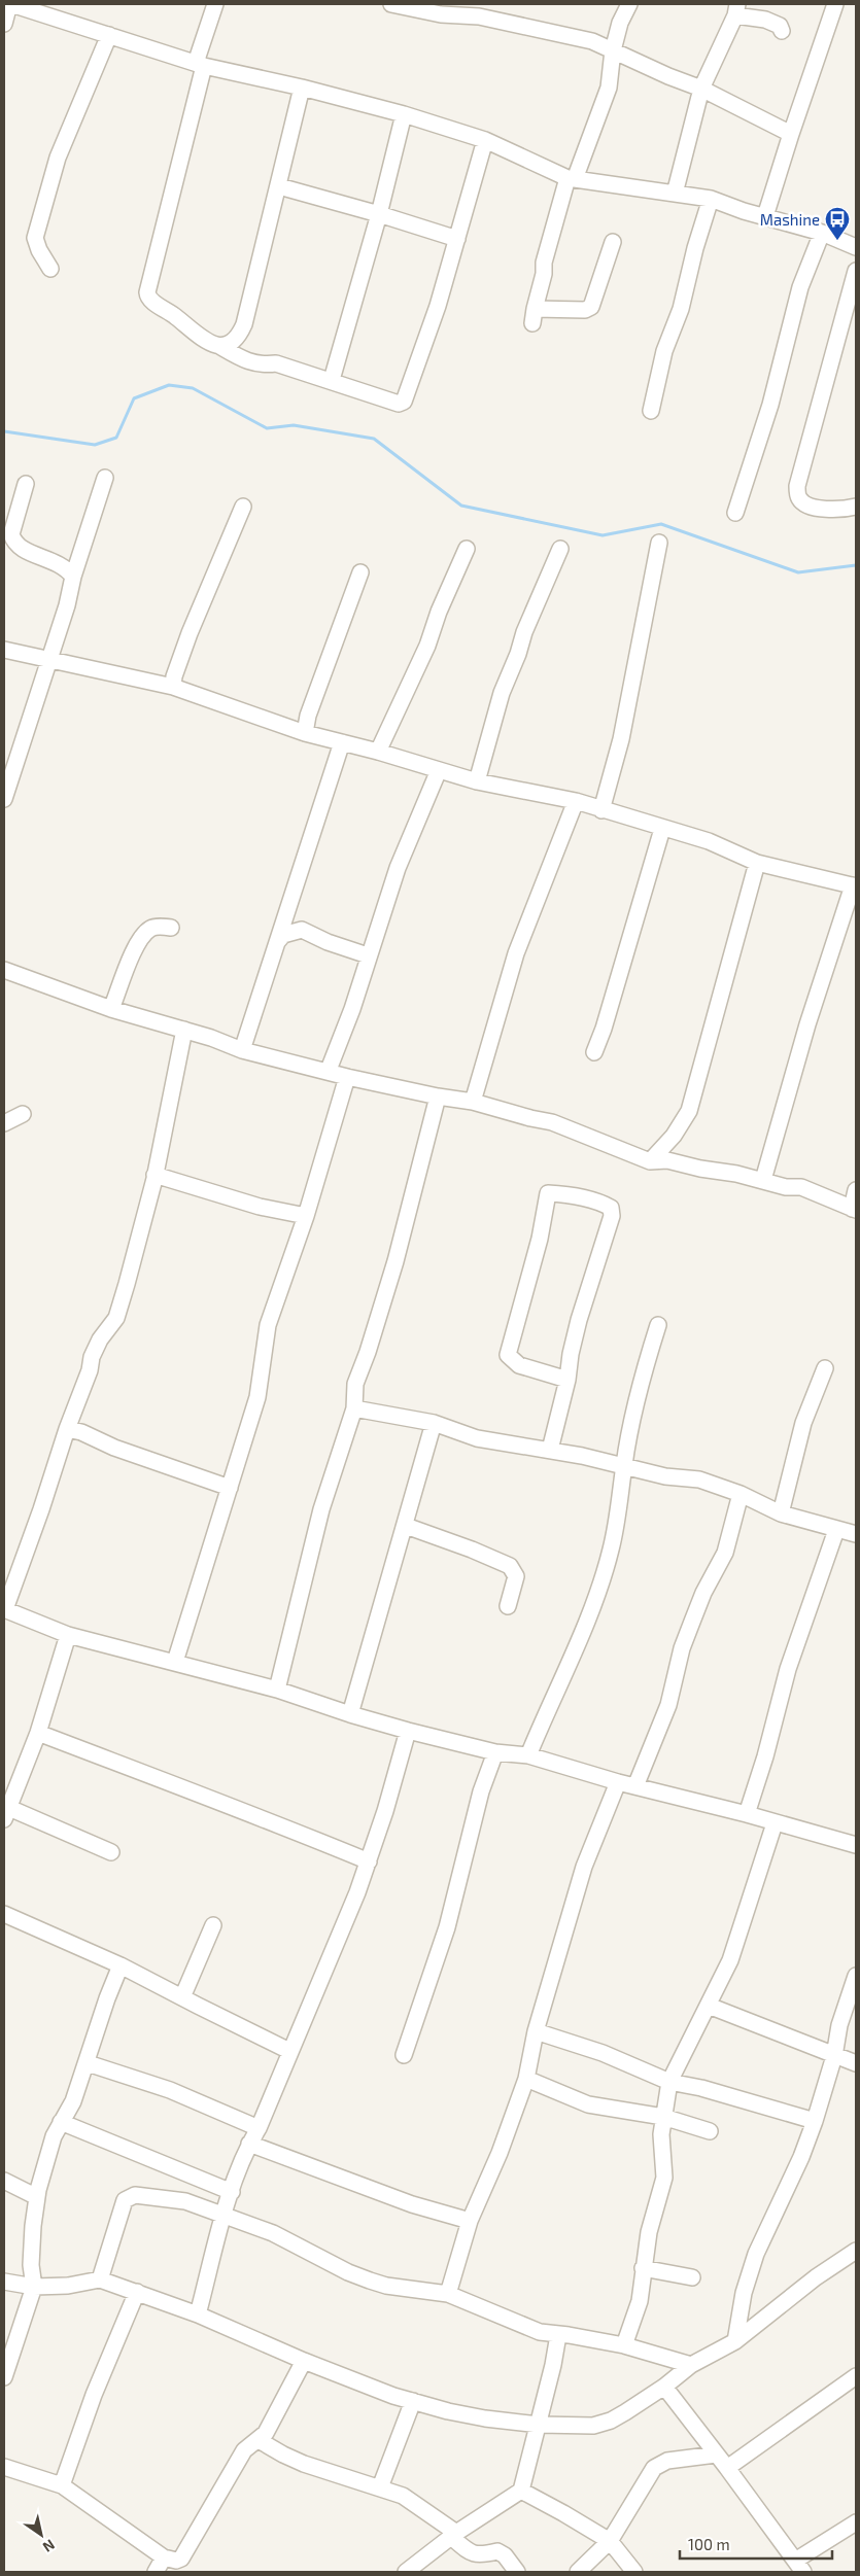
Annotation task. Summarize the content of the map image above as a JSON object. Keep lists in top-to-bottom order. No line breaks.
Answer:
{"places":{"bus stop":["Mashine"]},"scale_bar":"100 m","north":"bottom right"}
